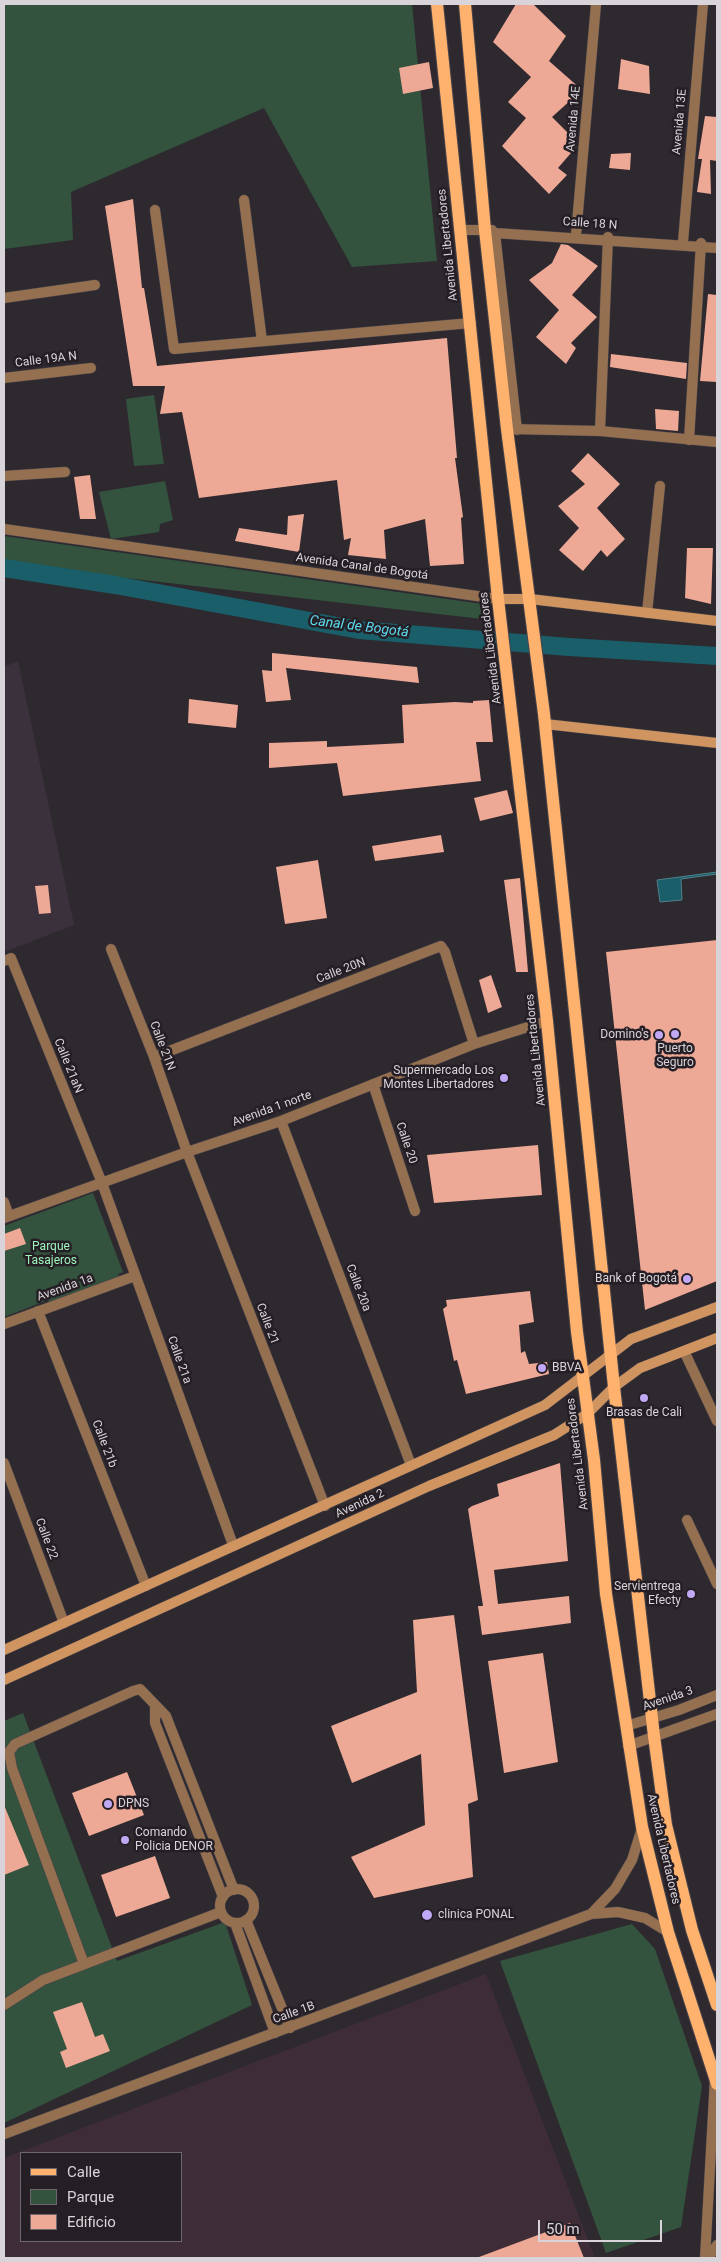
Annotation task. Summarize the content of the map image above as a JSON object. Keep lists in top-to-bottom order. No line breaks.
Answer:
{"streets":{"main road":["Avenida Libertadores"],"street":["Avenida 14E","Avenida 13E","Calle 18 N","Calle 19A N","Avenida Canal de Bogotá","Calle 20N","Calle 21N","Calle 21aN","Avenida 1 norte","Calle 20","Avenida 1a","Calle 20a","Calle 21","Calle 21a","Calle 21b","Avenida 2","Calle 22","Avenida 3","Calle 1B"]},"crossings":[["Avenida 14E","Calle 18 N"],["Avenida 13E","Calle 18 N"],["Calle 18 N","Avenida Libertadores"],["Avenida Libertadores","Avenida Canal de Bogotá"],["Avenida Libertadores","Avenida 1 norte"],["Avenida Libertadores","Avenida 2"],["Avenida Libertadores","Avenida 3"],["Avenida Libertadores","Calle 1B"],["Calle 20N","Calle 21N"],["Calle 20N","Avenida 1 norte"],["Calle 21N","Avenida 1 norte"],["Calle 21N","Calle 21"],["Calle 21aN","Avenida 1 norte"],["Calle 21aN","Calle 21a"],["Avenida 1 norte","Calle 20"],["Avenida 1 norte","Calle 20a"],["Avenida 1 norte","Calle 21"],["Avenida 1 norte","Calle 21a"],["Avenida 1a","Calle 21a"],["Avenida 1a","Calle 21b"],["Calle 20a","Avenida 2"],["Calle 21","Avenida 2"],["Calle 21a","Avenida 2"],["Calle 21b","Avenida 2"],["Avenida 2","Calle 22"]],"water":["Canal de Bogotá"],"parks":["Parque Tasajeros"],"places":["Puerto Seguro","Domino's","Supermercado Los Montes Libertadores","Bank of Bogotá","BBVA","Brasas de Cali","Servientrega Efecty","DPNS","Comando Policia DENOR","clinica PONAL"],"legend":["Calle","Parque","Edificio"],"scale_bar":"50 m"}
